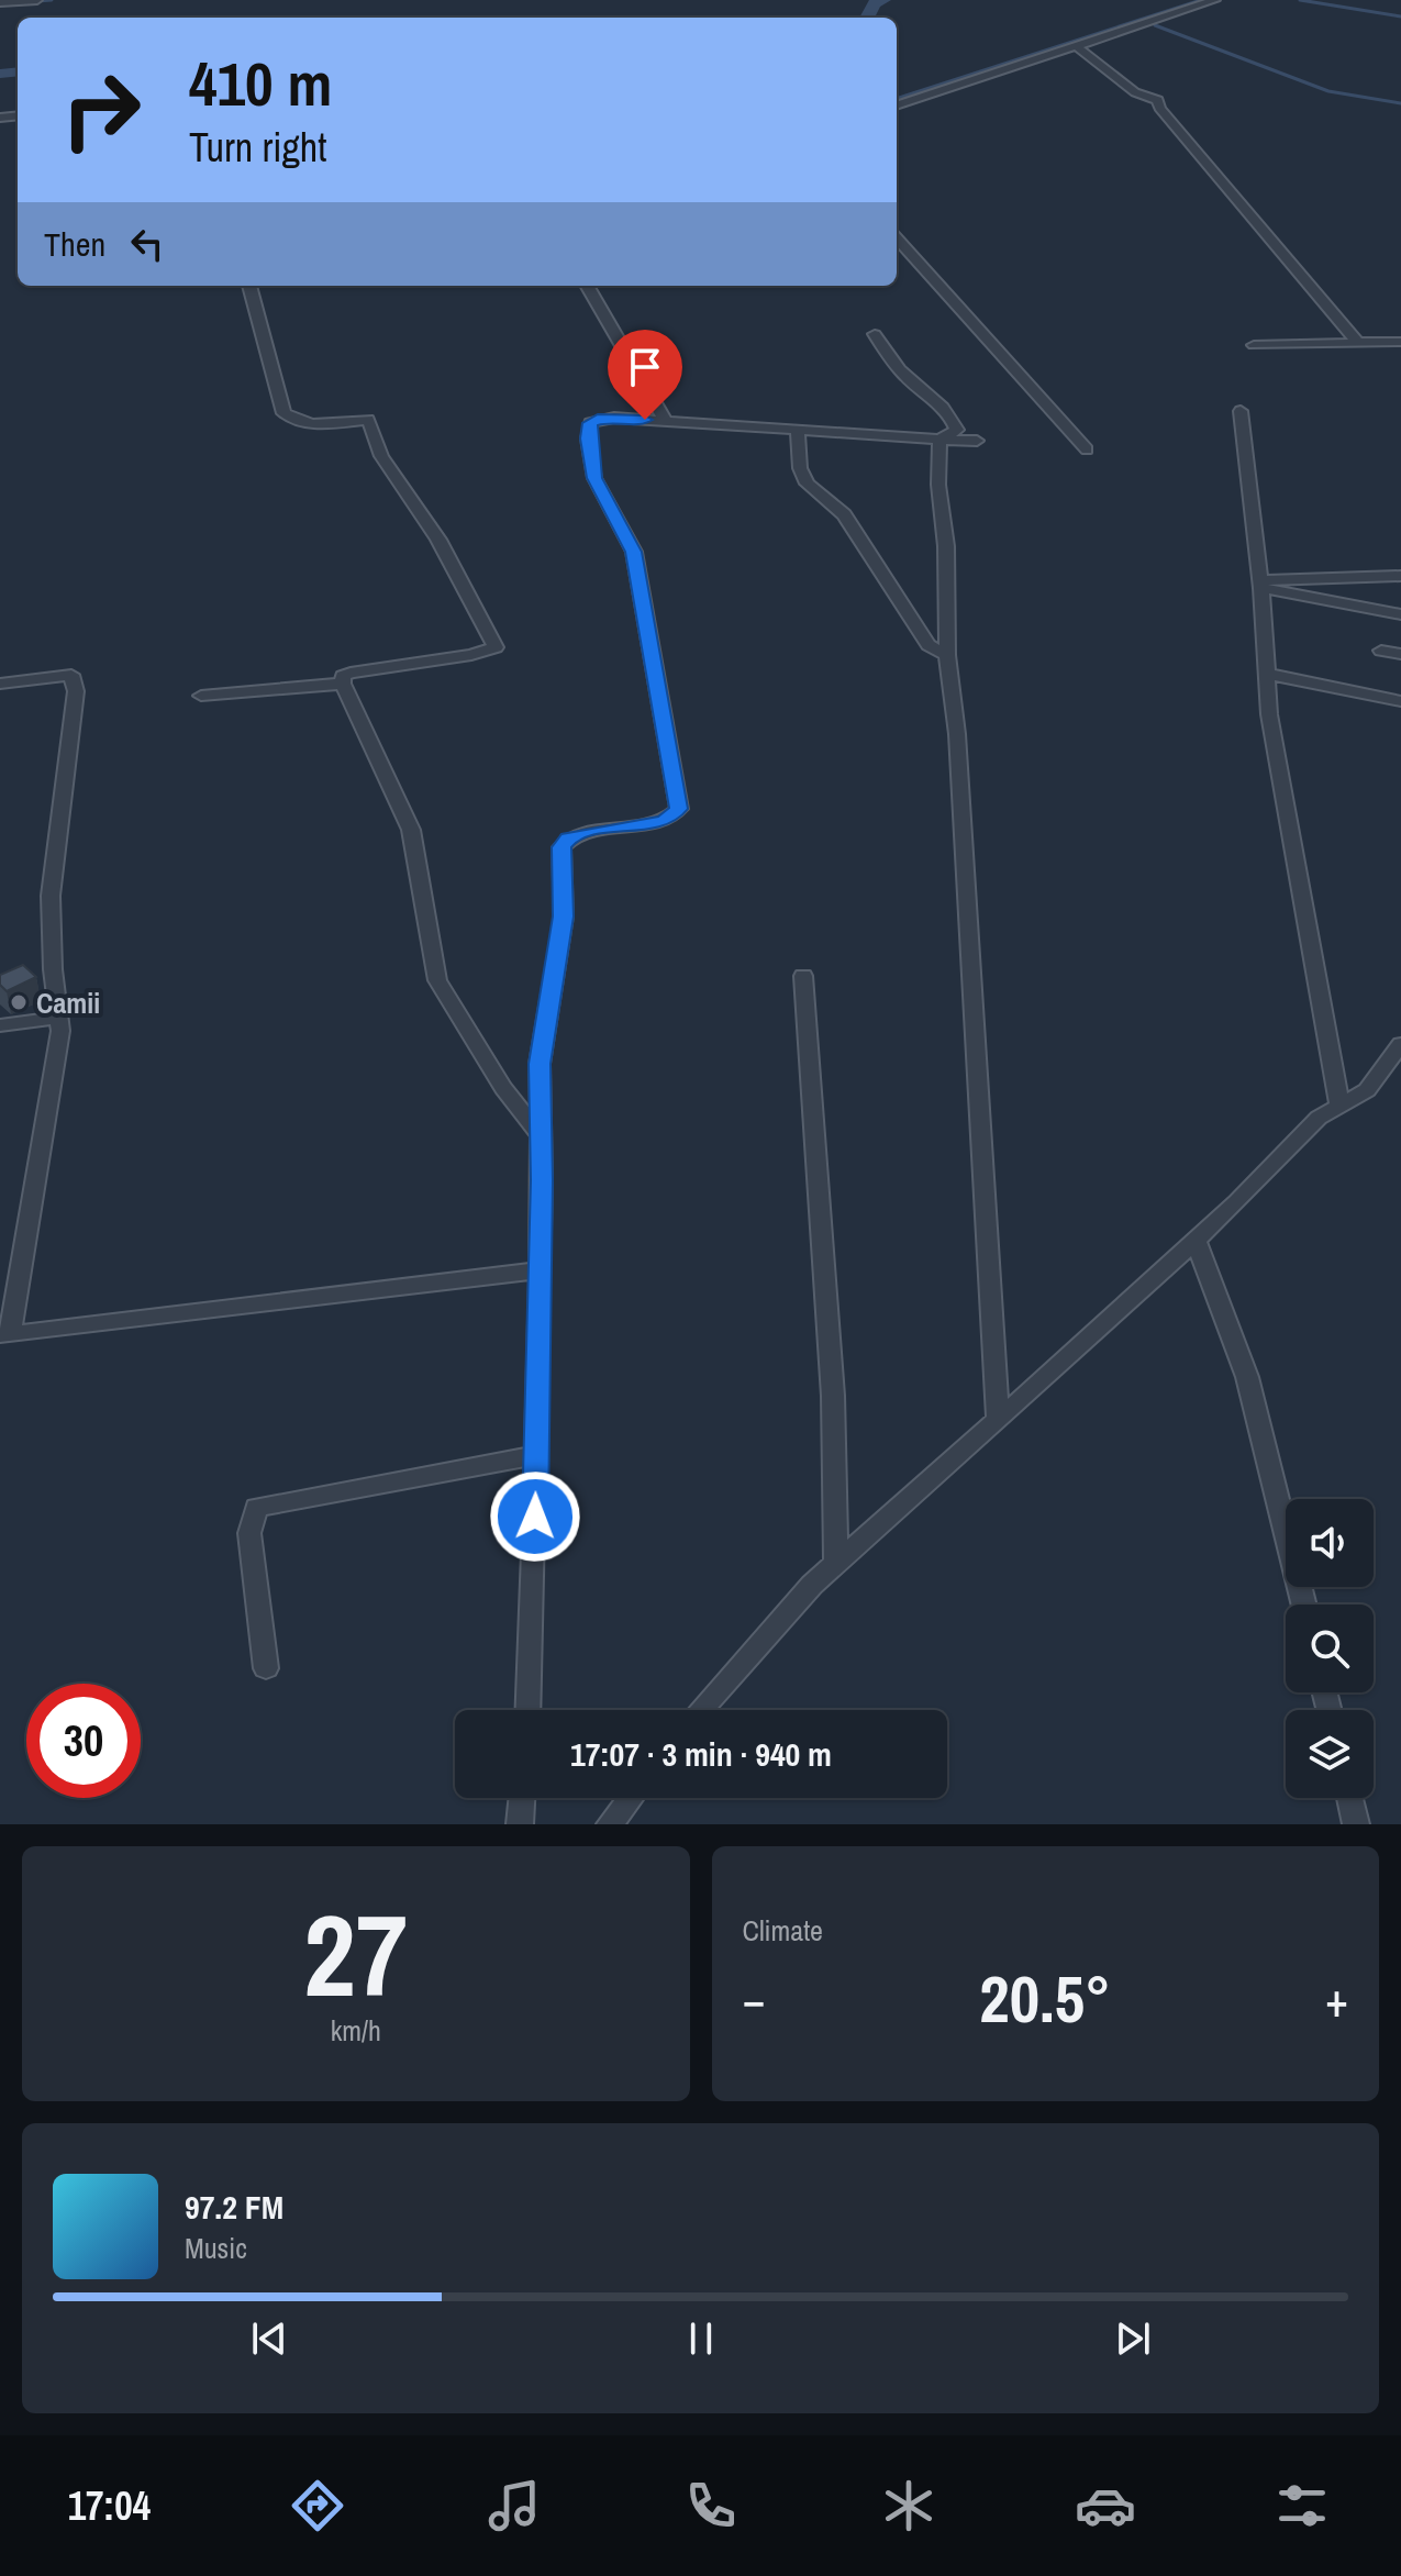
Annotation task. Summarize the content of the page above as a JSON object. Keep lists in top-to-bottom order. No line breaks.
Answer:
{"places":["Camii"],"page":{"turn":["410 m","Turn right"],"then":"Then","limit":"30","trip":"17:07 · 3 min · 940 m","tile":[["27","km/h"],"Climate"],"heat":["−","20.5°","+"],"song":["97.2 FM","Music"],"tabs":"17:04"}}
